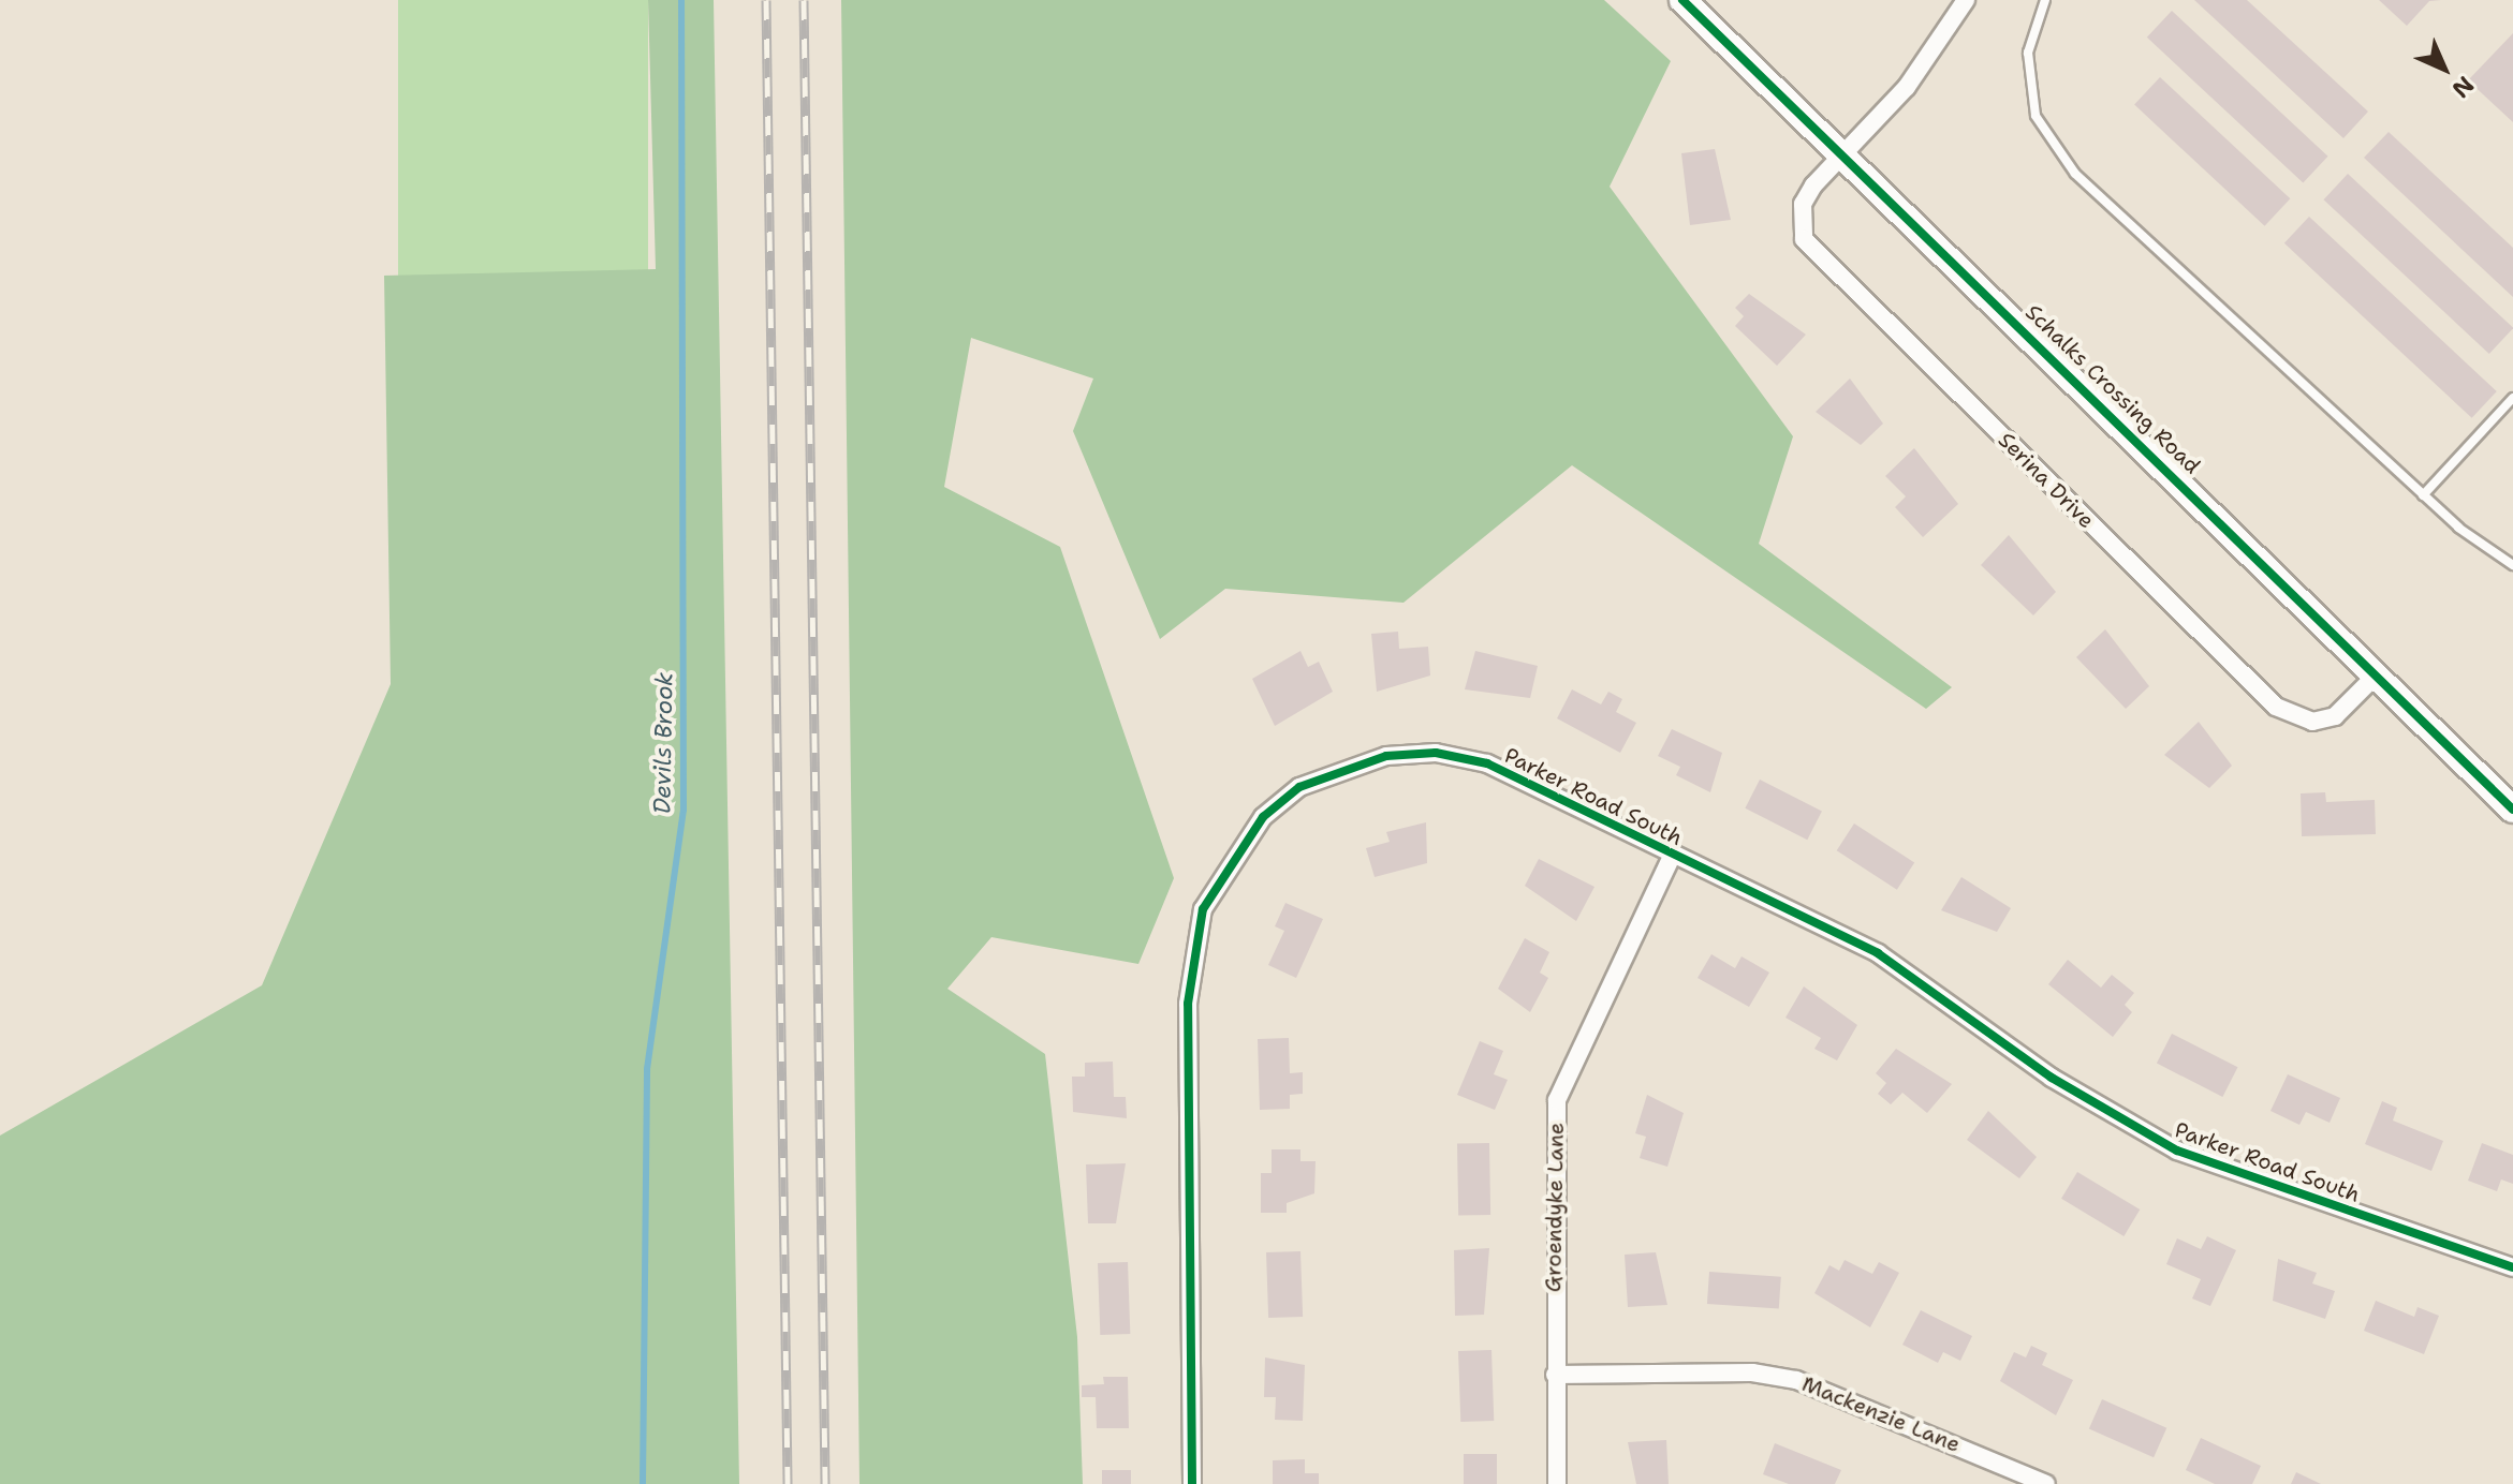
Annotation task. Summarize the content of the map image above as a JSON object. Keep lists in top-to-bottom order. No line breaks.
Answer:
{"streets":{"street":["Schalks Crossing Road","Serina Drive","Parker Road South","Groendyke Lane","Mackenzie Lane"]},"crossings":[["Schalks Crossing Road","Serina Drive"],["Parker Road South","Groendyke Lane"],["Groendyke Lane","Mackenzie Lane"]],"water":["Devils Brook"],"north":"bottom right"}
